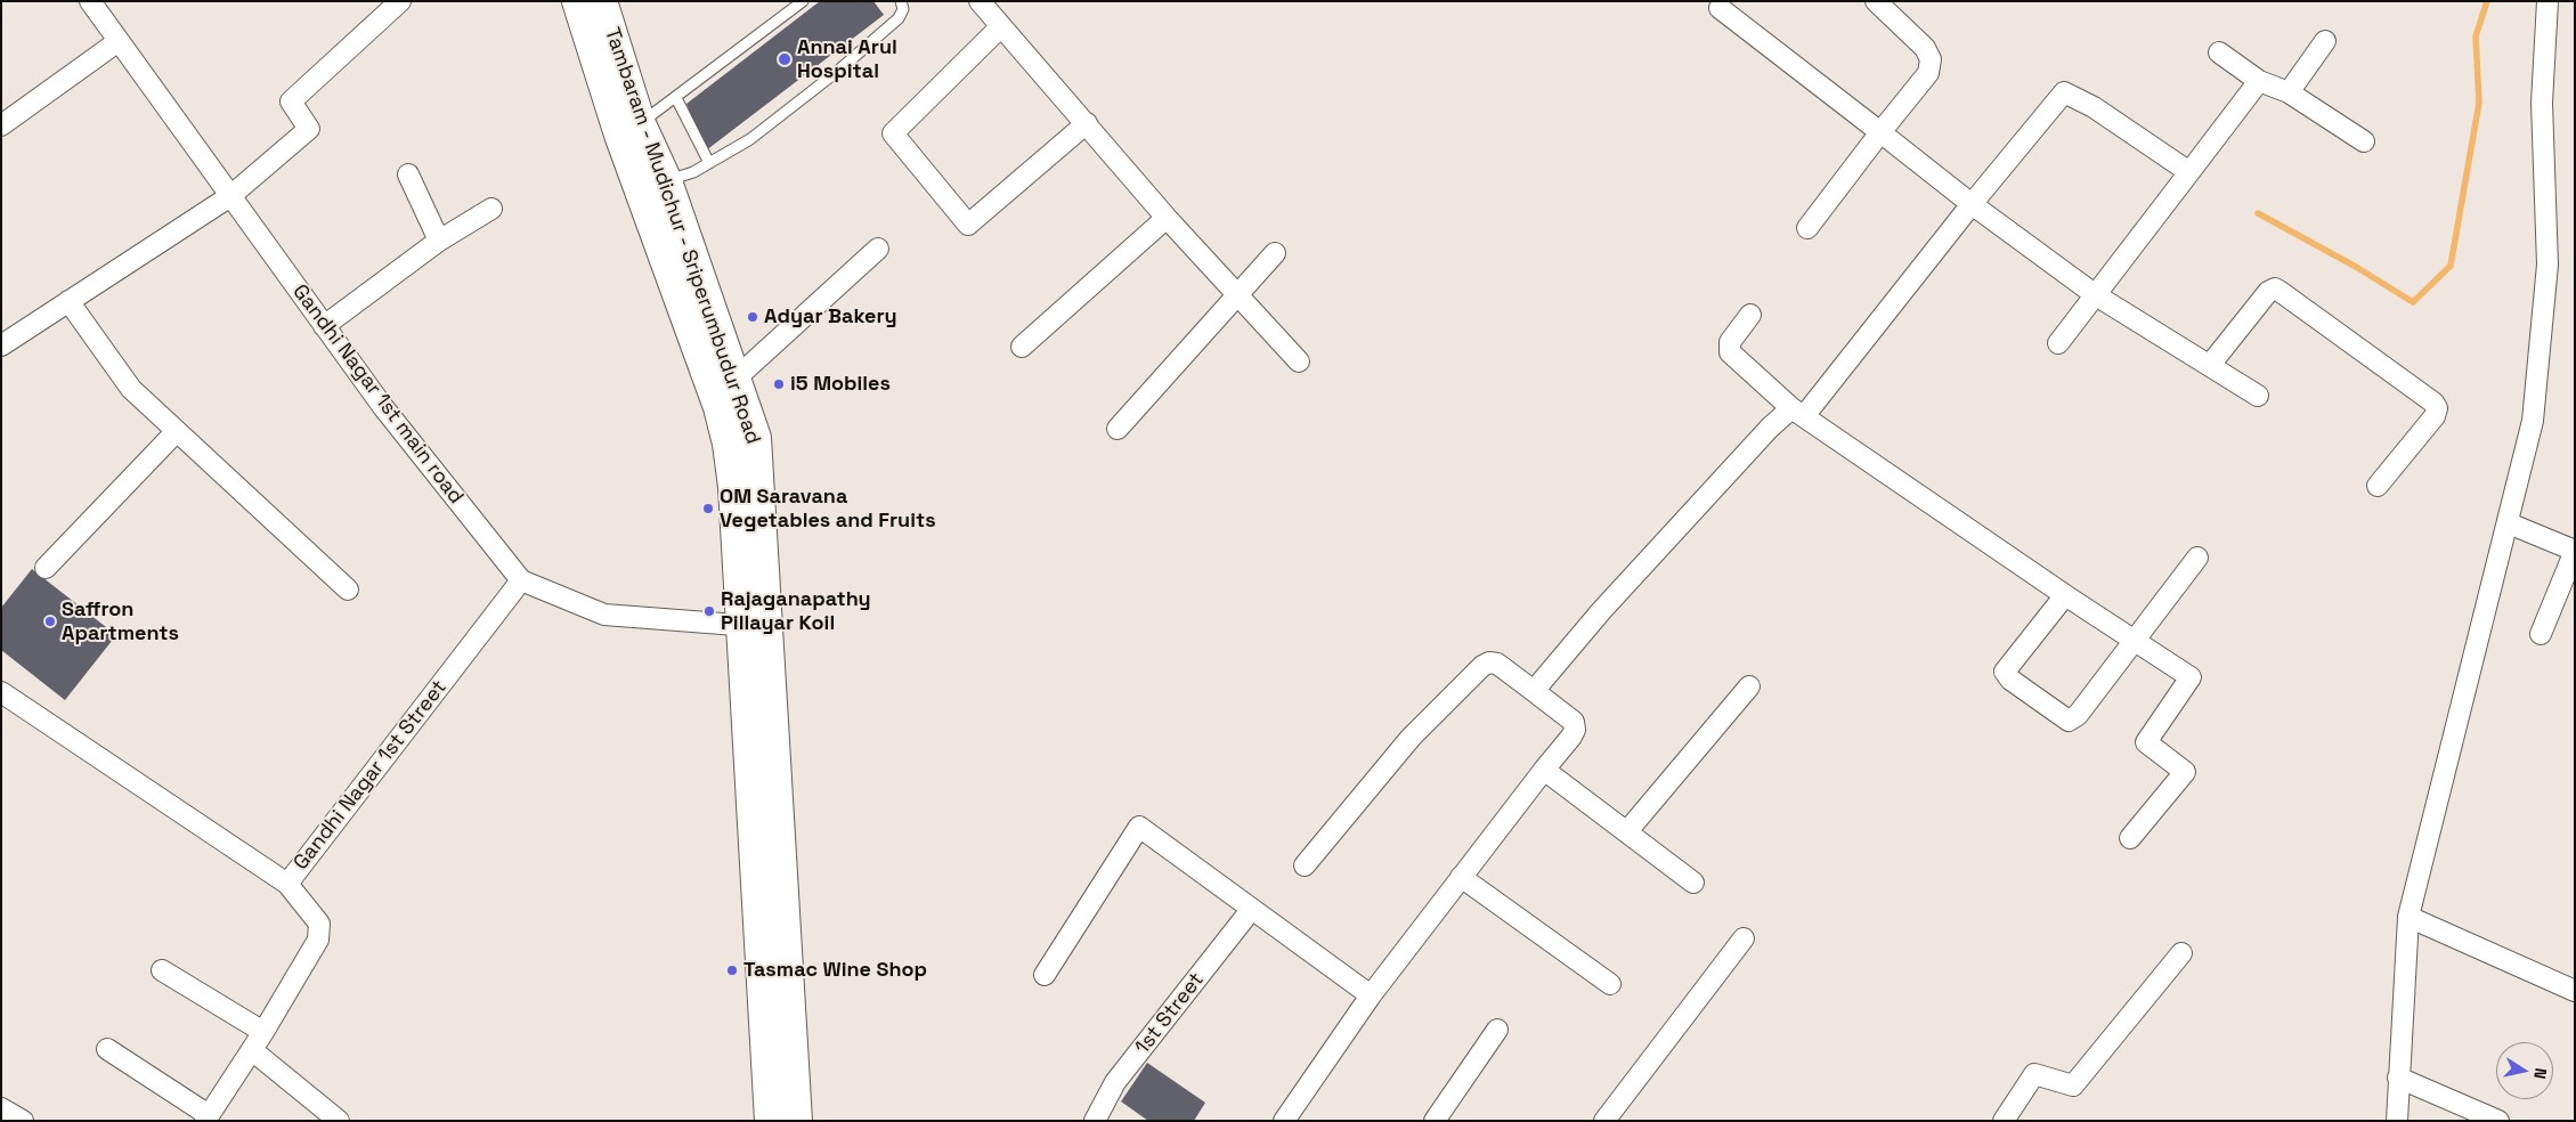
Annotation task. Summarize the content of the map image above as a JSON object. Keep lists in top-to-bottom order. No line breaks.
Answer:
{"streets":{"main road":["Tambaram - Mudichur - Sriperumbudur Road"],"street":["Gandhi Nagar 1st main road","Gandhi Nagar 1st Street","1st Street"]},"crossings":[["Tambaram - Mudichur - Sriperumbudur Road","Gandhi Nagar 1st main road"],["Gandhi Nagar 1st main road","Gandhi Nagar 1st Street"]],"places":["Annai Arul Hospital","Adyar Bakery","i5 Mobiles","OM Saravana Vegetables and Fruits","Rajaganapathy Pillayar Koil","Saffron Apartments","Tasmac Wine Shop"],"north":"right"}
